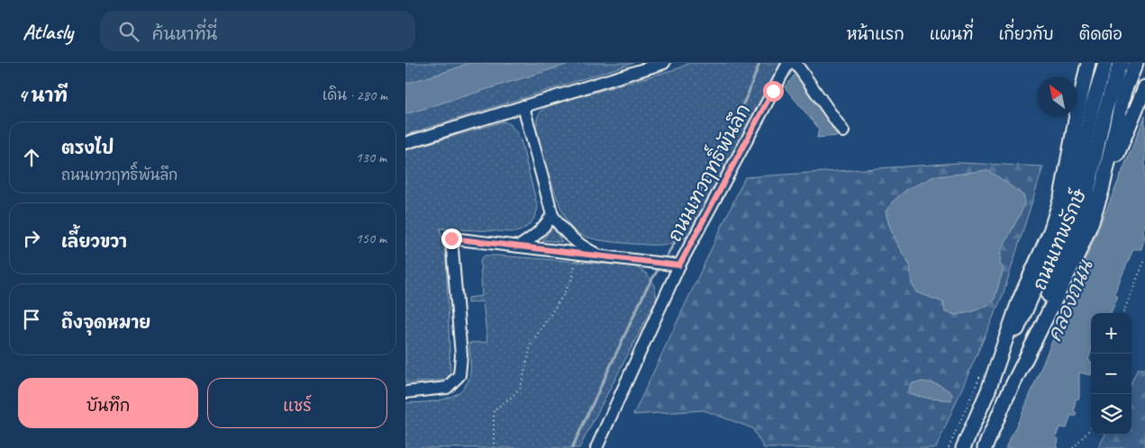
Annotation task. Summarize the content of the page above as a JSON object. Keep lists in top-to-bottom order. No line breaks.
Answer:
{"streets":{"main road":["ถนนเทพรักษ์"],"street":["ถนนเทวฤทธิ์พันลึก"]},"water":["คลองถนน"],"north":"top left","page":{"header":"Atlasly","search":"ค้นหาที่นี่","nav":["หน้าแรก","แผนที่","เกี่ยวกับ","ติดต่อ"],"heading":["4 นาที","เดิน · 280 m"],"list":[["ตรงไป","ถนนเทวฤทธิ์พันลึก","130 m"],["เลี้ยวขวา","150 m"],"ถึงจุดหมาย"],"map_buttons":["+","−"],"buttons":["บันทึก","แชร์"]}}
